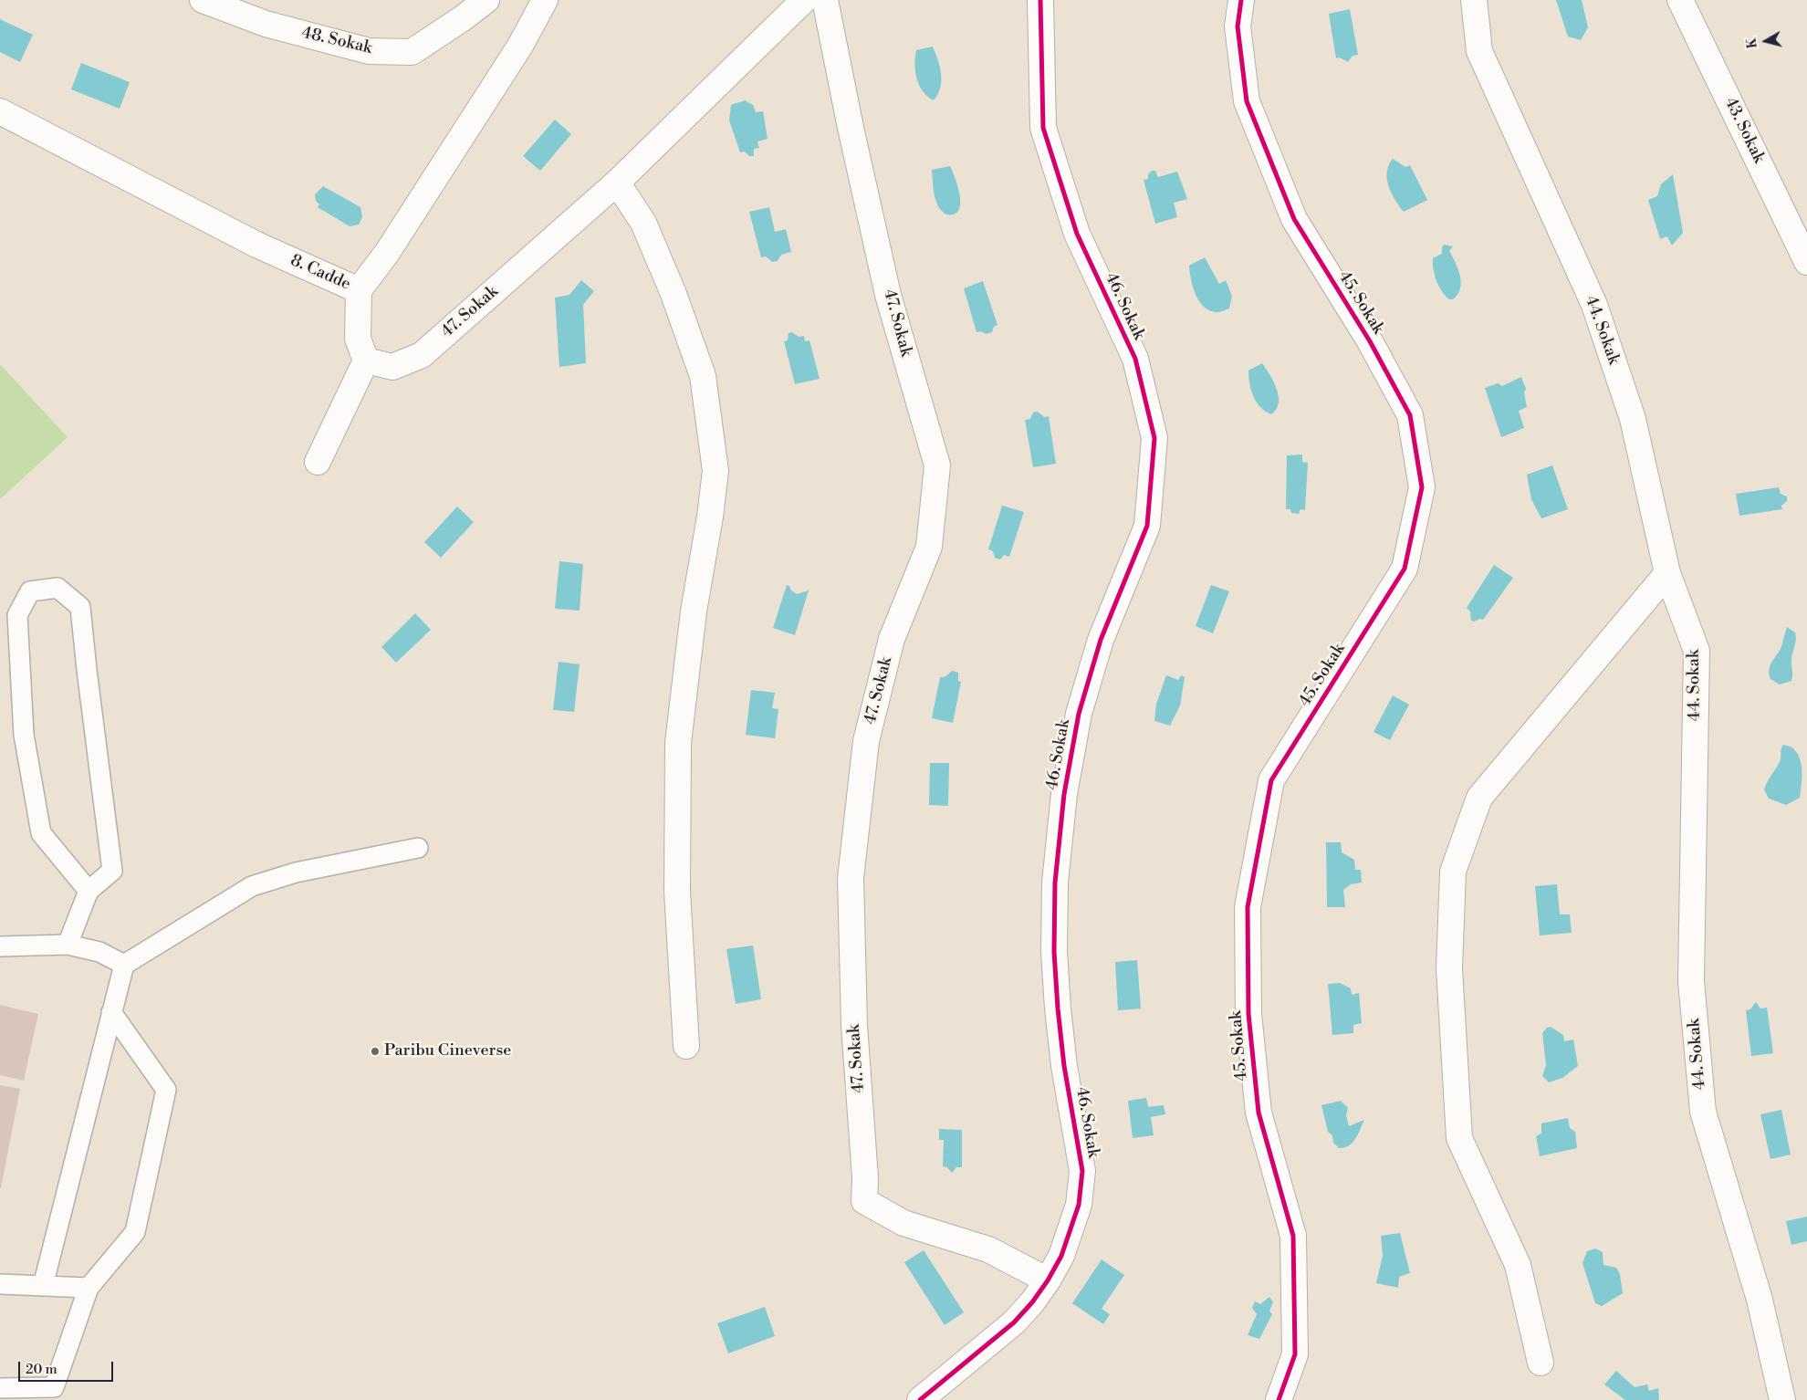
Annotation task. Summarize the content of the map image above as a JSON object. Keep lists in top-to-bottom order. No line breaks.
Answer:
{"streets":{"street":["48. Sokak","43. Sokak","8. Cadde","45. Sokak","46. Sokak","47. Sokak","44. Sokak"]},"crossings":[["46. Sokak","47. Sokak"]],"places":["Paribu Cineverse"],"scale_bar":"20 m","north":"left"}
